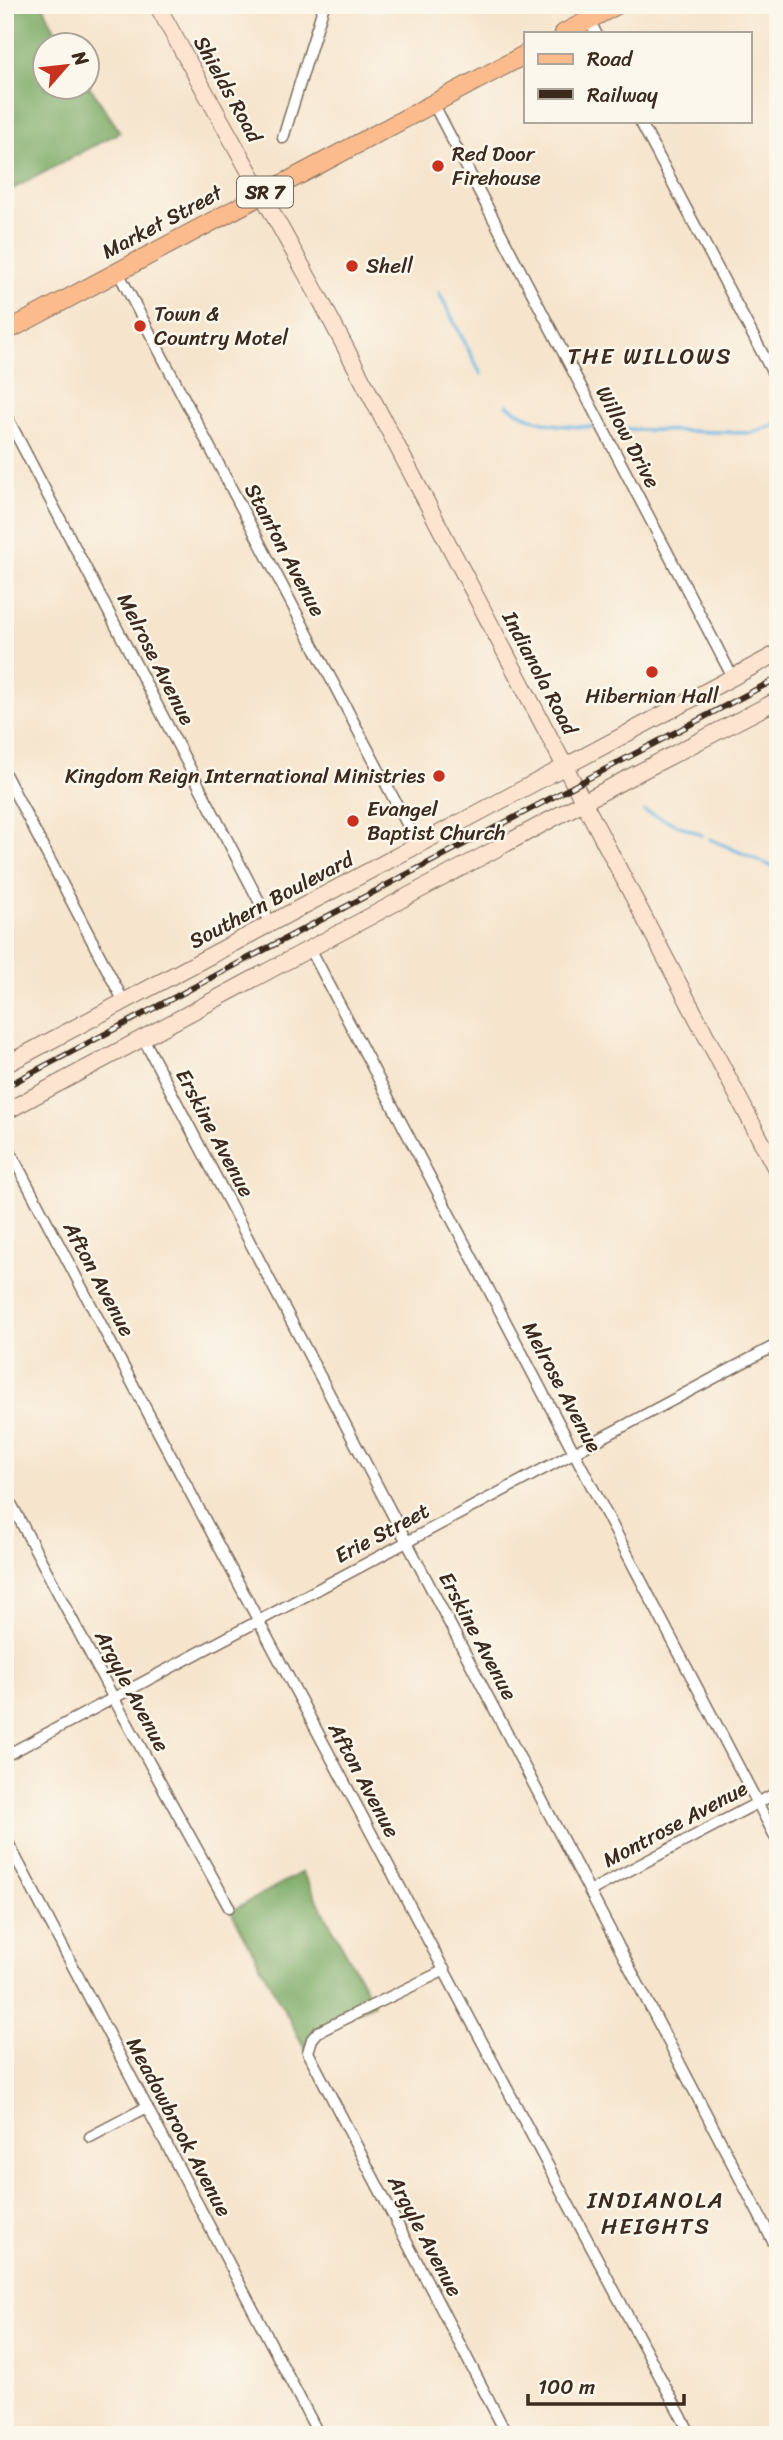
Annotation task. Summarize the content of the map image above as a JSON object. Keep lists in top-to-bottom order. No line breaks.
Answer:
{"streets":{"main road":["SR 7","Market Street"],"street":["Shields Road","Willow Drive","Stanton Avenue","Melrose Avenue","Indianola Road","Southern Boulevard","Erskine Avenue","Afton Avenue","Erie Street","Argyle Avenue","Montrose Avenue","Meadowbrook Avenue"]},"crossings":[["Shields Road","Market Street"],["Shields Road","Indianola Road"],["Market Street","Willow Drive"],["Market Street","Stanton Avenue"],["Market Street","Indianola Road"],["Willow Drive","Southern Boulevard"],["Stanton Avenue","Southern Boulevard"],["Melrose Avenue","Southern Boulevard"],["Melrose Avenue","Erie Street"],["Melrose Avenue","Montrose Avenue"],["Indianola Road","Southern Boulevard"],["Erskine Avenue","Erie Street"],["Erskine Avenue","Montrose Avenue"],["Afton Avenue","Erie Street"],["Afton Avenue","Argyle Avenue"],["Erie Street","Argyle Avenue"]],"districts":["THE WILLOWS","INDIANOLA HEIGHTS"],"places":["Red Door Firehouse","Shell","Town & Country Motel","Hibernian Hall","Kingdom Reign International Ministries","Evangel Baptist Church"],"legend":["Road","Railway"],"scale_bar":"100 m","north":"top right"}
